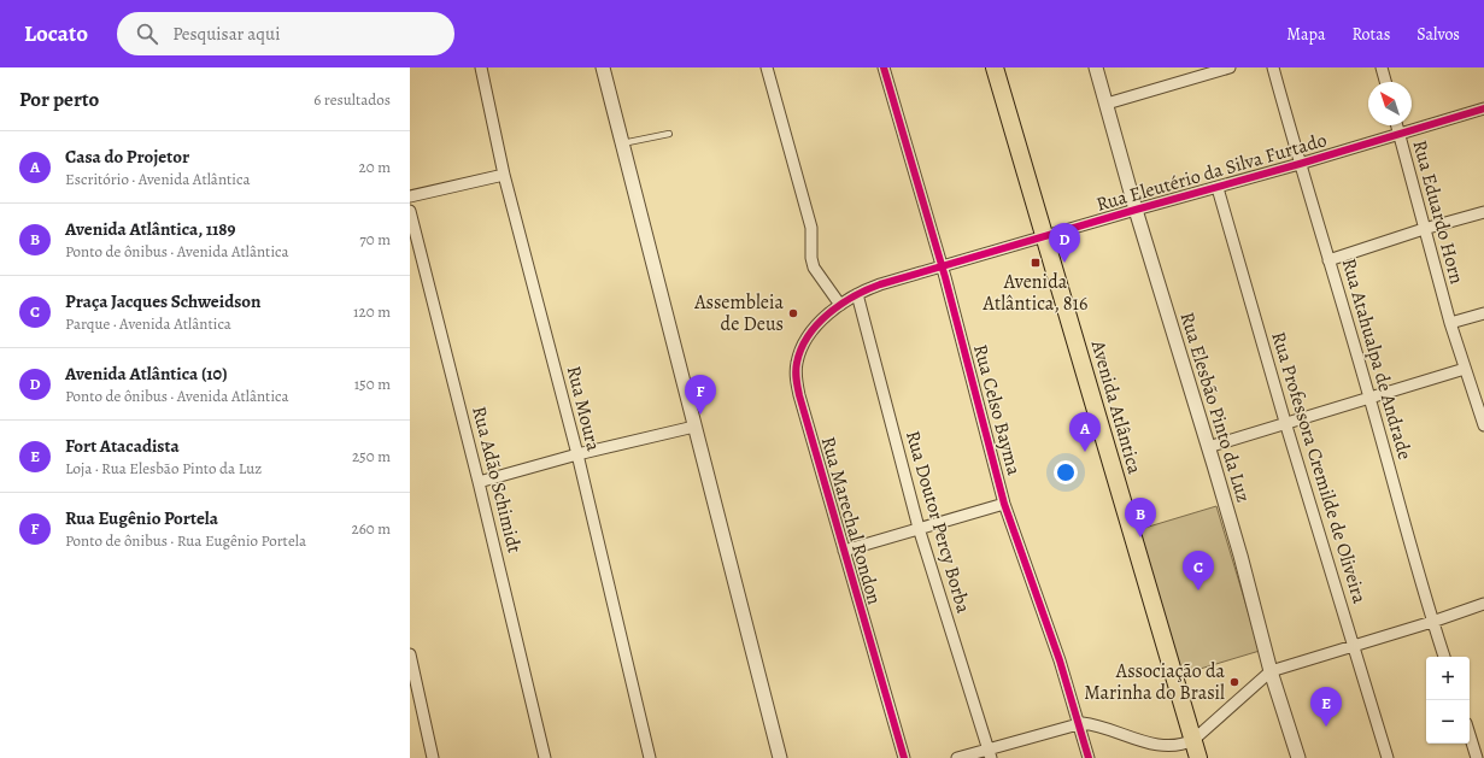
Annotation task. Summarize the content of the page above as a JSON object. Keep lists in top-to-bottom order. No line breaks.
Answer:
{"streets":{"main road":["Avenida Atlântica"],"street":["Rua Eleutério da Silva Furtado","Rua Eduardo Horn","Rua Atahualpa de Andrade","Rua Elesbão Pinto da Luz","Rua Moura","Rua Celso Bayma","Rua Professora Cremilde de Oliveira","Rua Adão Schimidt","Rua Marechal Rondon","Rua Doutor Percy Borba"]},"crossings":[["Rua Eleutério da Silva Furtado","Rua Eduardo Horn"],["Rua Eleutério da Silva Furtado","Rua Atahualpa de Andrade"],["Rua Eleutério da Silva Furtado","Avenida Atlântica"],["Rua Eleutério da Silva Furtado","Rua Elesbão Pinto da Luz"],["Rua Eleutério da Silva Furtado","Rua Celso Bayma"],["Rua Eleutério da Silva Furtado","Rua Professora Cremilde de Oliveira"],["Rua Eleutério da Silva Furtado","Rua Marechal Rondon"],["Rua Eleutério da Silva Furtado","Rua Doutor Percy Borba"]],"places":{"transit":["Avenida Atlântica, 816"],"other":["Assembleia de Deus","Associação da Marinha do Brasil"]},"north":"top left","page":{"header":"Locato","search":"Pesquisar aqui","nav":["Mapa","Rotas","Salvos"],"heading":["Por perto","6 resultados"],"list":[{"mark":"A","name":"Casa do Projetor","note":"Escritório · Avenida Atlântica","value":"20 m"},{"mark":"B","name":"Avenida Atlântica, 1189","note":"Ponto de ônibus · Avenida Atlântica","value":"70 m"},{"mark":"C","name":"Praça Jacques Schweidson","note":"Parque · Avenida Atlântica","value":"120 m"},{"mark":"D","name":"Avenida Atlântica (10)","note":"Ponto de ônibus · Avenida Atlântica","value":"150 m"},{"mark":"E","name":"Fort Atacadista","note":"Loja · Rua Elesbão Pinto da Luz","value":"250 m"},{"mark":"F","name":"Rua Eugênio Portela","note":"Ponto de ônibus · Rua Eugênio Portela","value":"260 m"}],"pins":["D","F","A","B","C","E"],"map_buttons":["+","−"]}}
